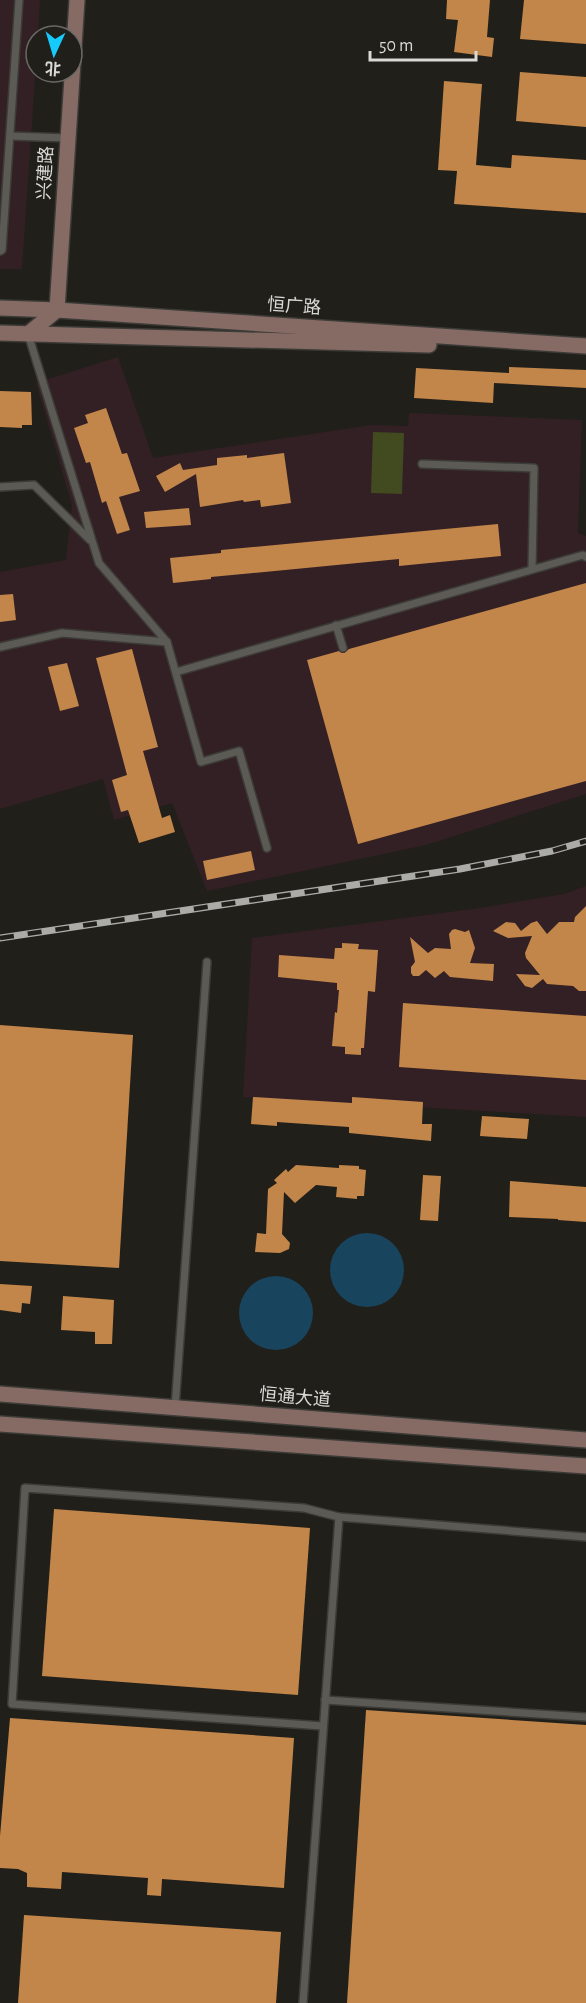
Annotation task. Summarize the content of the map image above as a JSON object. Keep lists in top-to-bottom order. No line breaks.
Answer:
{"streets":{"street":["兴建路","恒广路","恒通大道"]},"crossings":[["兴建路","恒广路"]],"scale_bar":"50 m","north":"bottom"}
